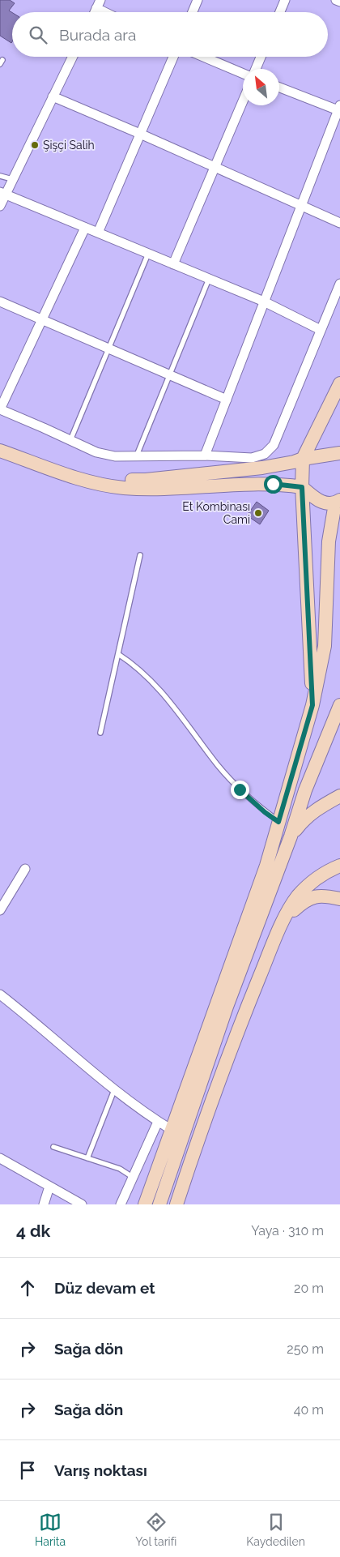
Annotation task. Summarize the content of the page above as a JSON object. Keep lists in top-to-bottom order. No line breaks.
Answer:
{"places":["Şişçi Salih","Et Kombinası Cami"],"north":"top left","page":{"search":"Burada ara","heading":["4 dk","Yaya · 310 m"],"list":[["Düz devam et","20 m"],["Sağa dön","250 m"],["Sağa dön","40 m"],"Varış noktası"],"nav":["Harita","Yol tarifi","Kaydedilen"]}}
